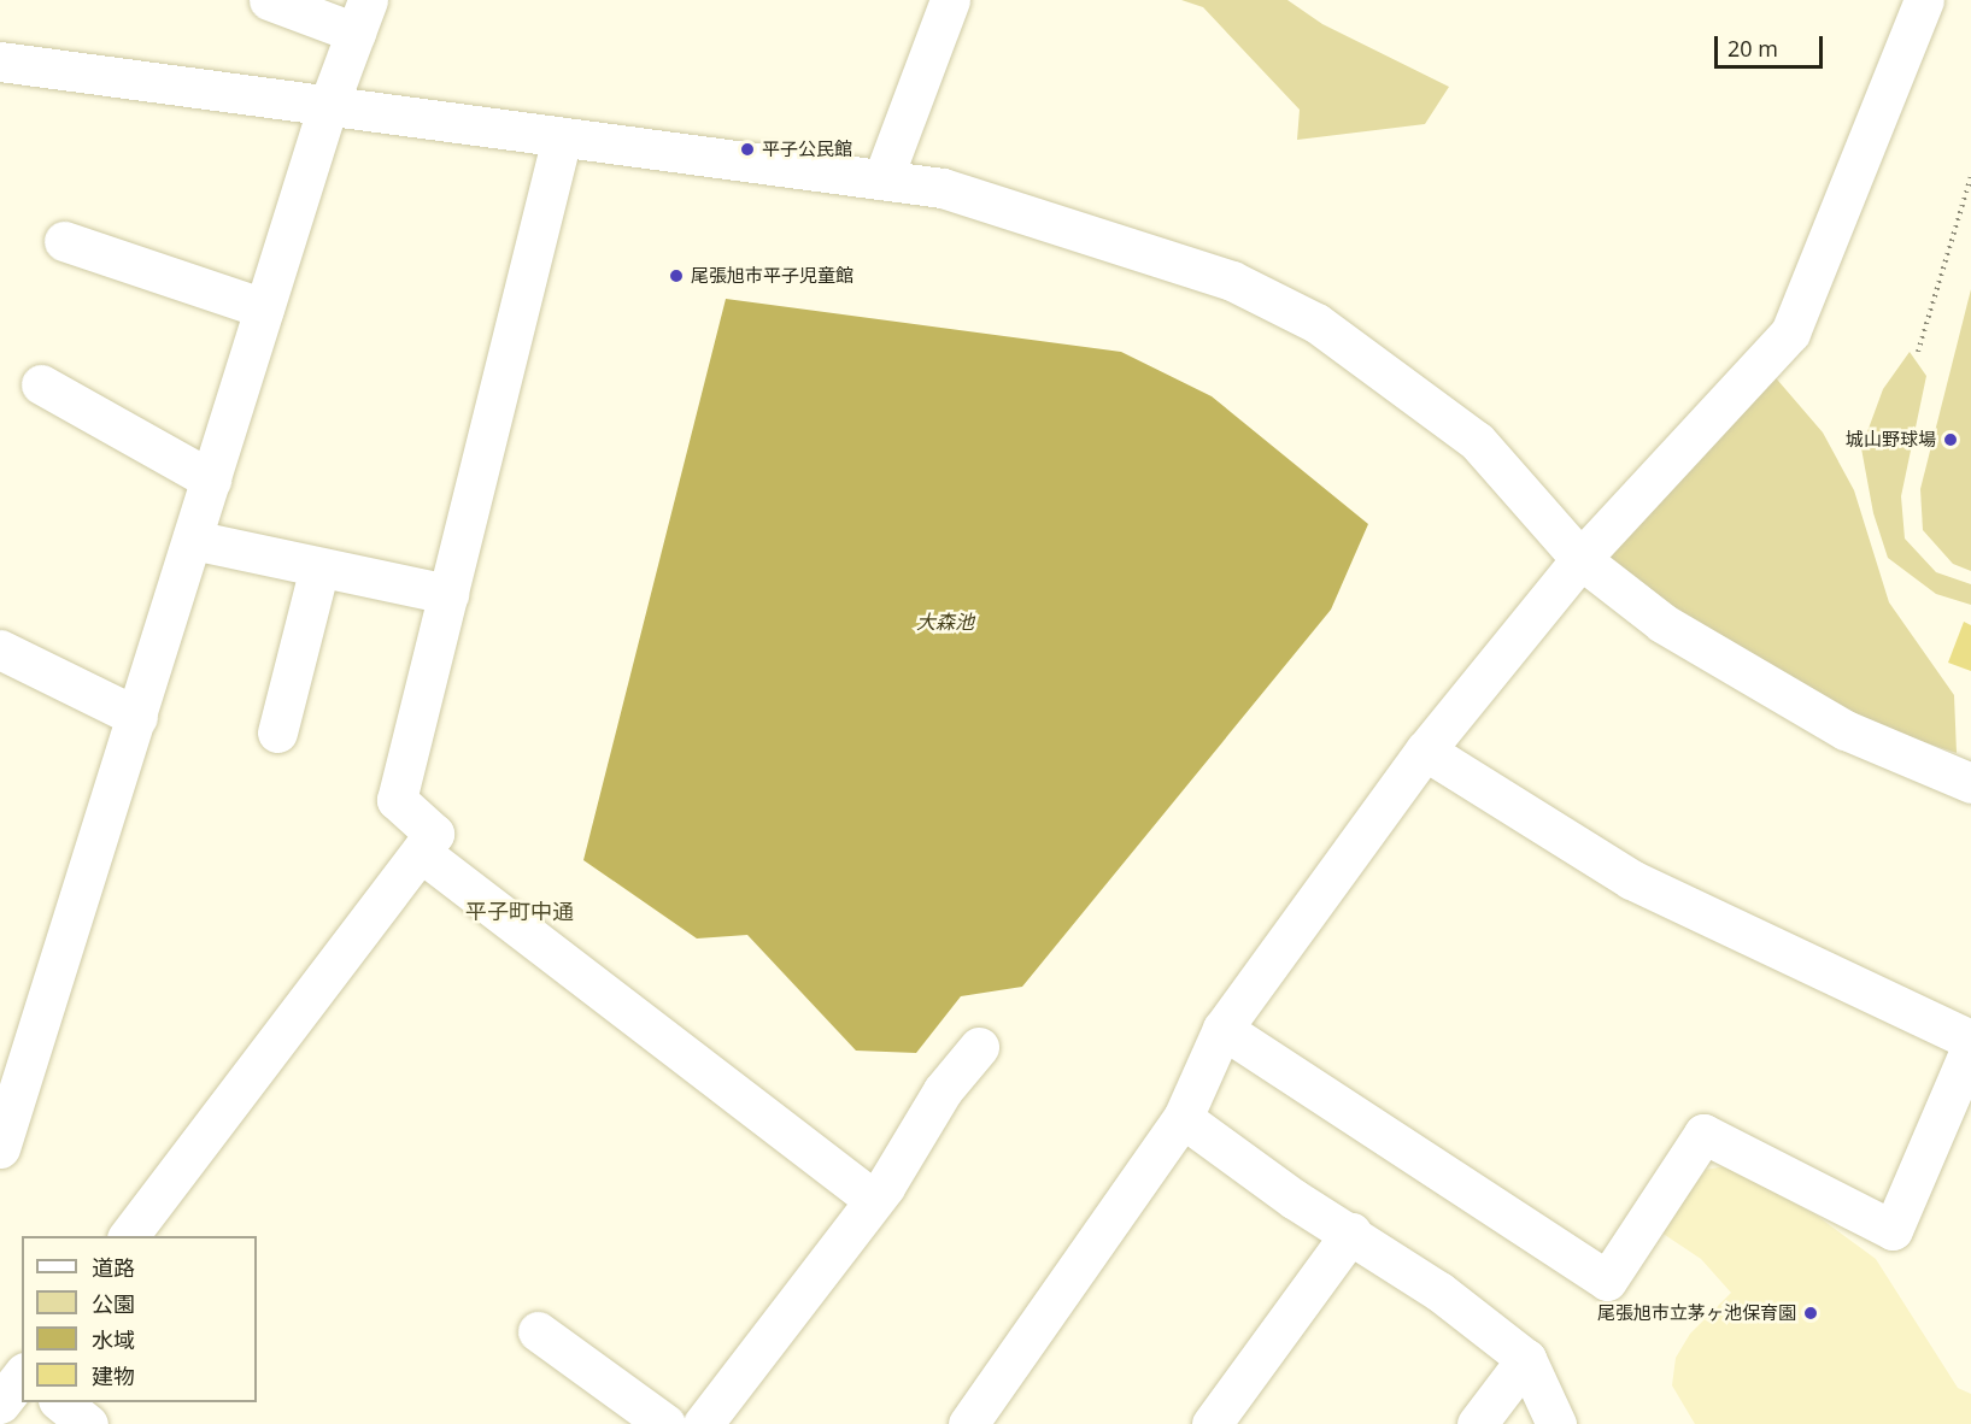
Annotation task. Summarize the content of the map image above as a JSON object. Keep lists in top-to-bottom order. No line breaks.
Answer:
{"districts":["平子町中通"],"water":["大森池"],"places":["平子公民館","尾張旭市平子児童館","城山野球場","尾張旭市立茅ヶ池保育園"],"legend":["道路","公園","水域","建物"],"scale_bar":"20 m"}
